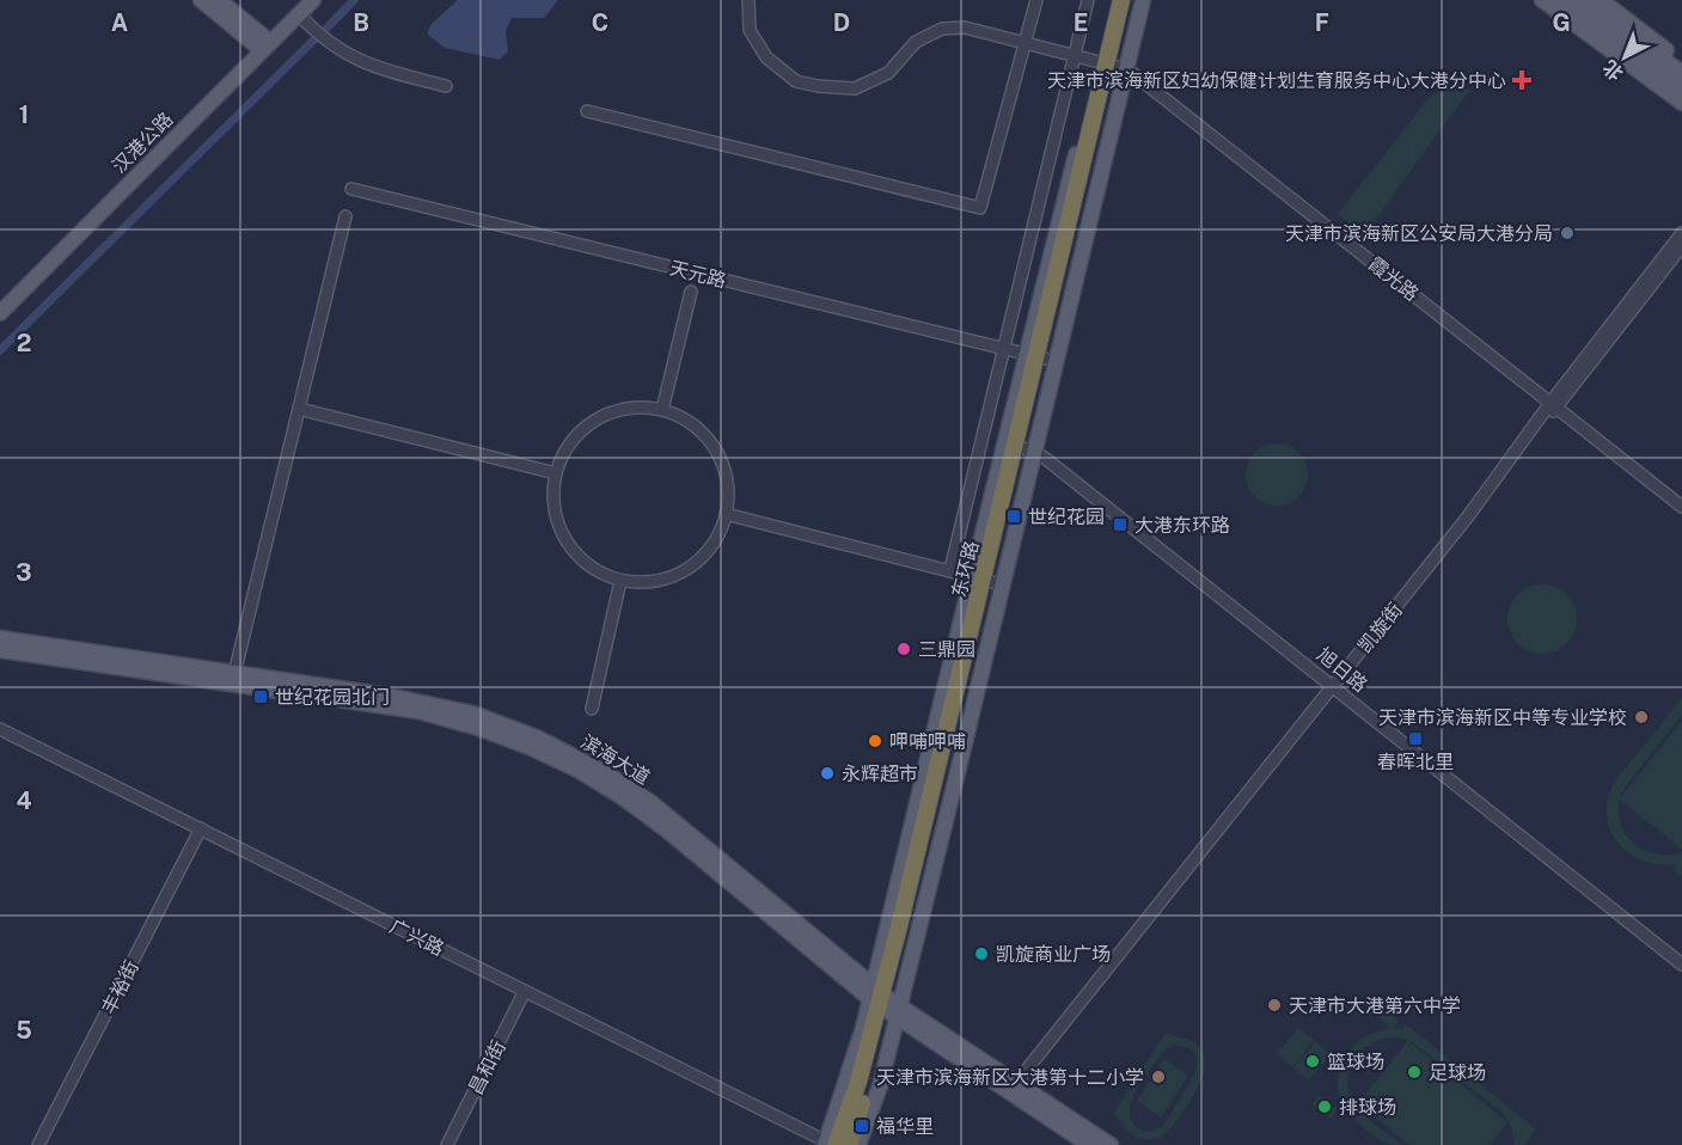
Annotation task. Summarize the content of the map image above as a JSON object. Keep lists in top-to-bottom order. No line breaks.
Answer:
{"streets":{"highway":["东环路"],"main road":["汉港公路","滨海大道"],"street":["天元路","霞光路","凯旋街","旭日路","广兴路","丰裕街","昌和街"]},"crossings":[["天元路","东环路"],["霞光路","东环路"],["霞光路","凯旋街"],["东环路","旭日路"],["东环路","滨海大道"],["东环路","广兴路"],["凯旋街","旭日路"],["凯旋街","滨海大道"],["广兴路","丰裕街"],["广兴路","昌和街"]],"places":{"health":["天津市滨海新区妇幼保健计划生育服务中心大港分中心"],"other":["天津市滨海新区公安局大港分局","三鼎园","天津市滨海新区中等专业学校","呷哺呷哺","永辉超市","凯旋商业广场","天津市大港第六中学","篮球场","足球场","天津市滨海新区大港第十二小学","排球场"],"transit":["世纪花园","大港东环路","世纪花园北门","春晖北里","福华里"]},"north":"bottom left","grid":{"columns":["A","B","C","D","E","F","G"],"rows":["1","2","3","4","5"]}}
